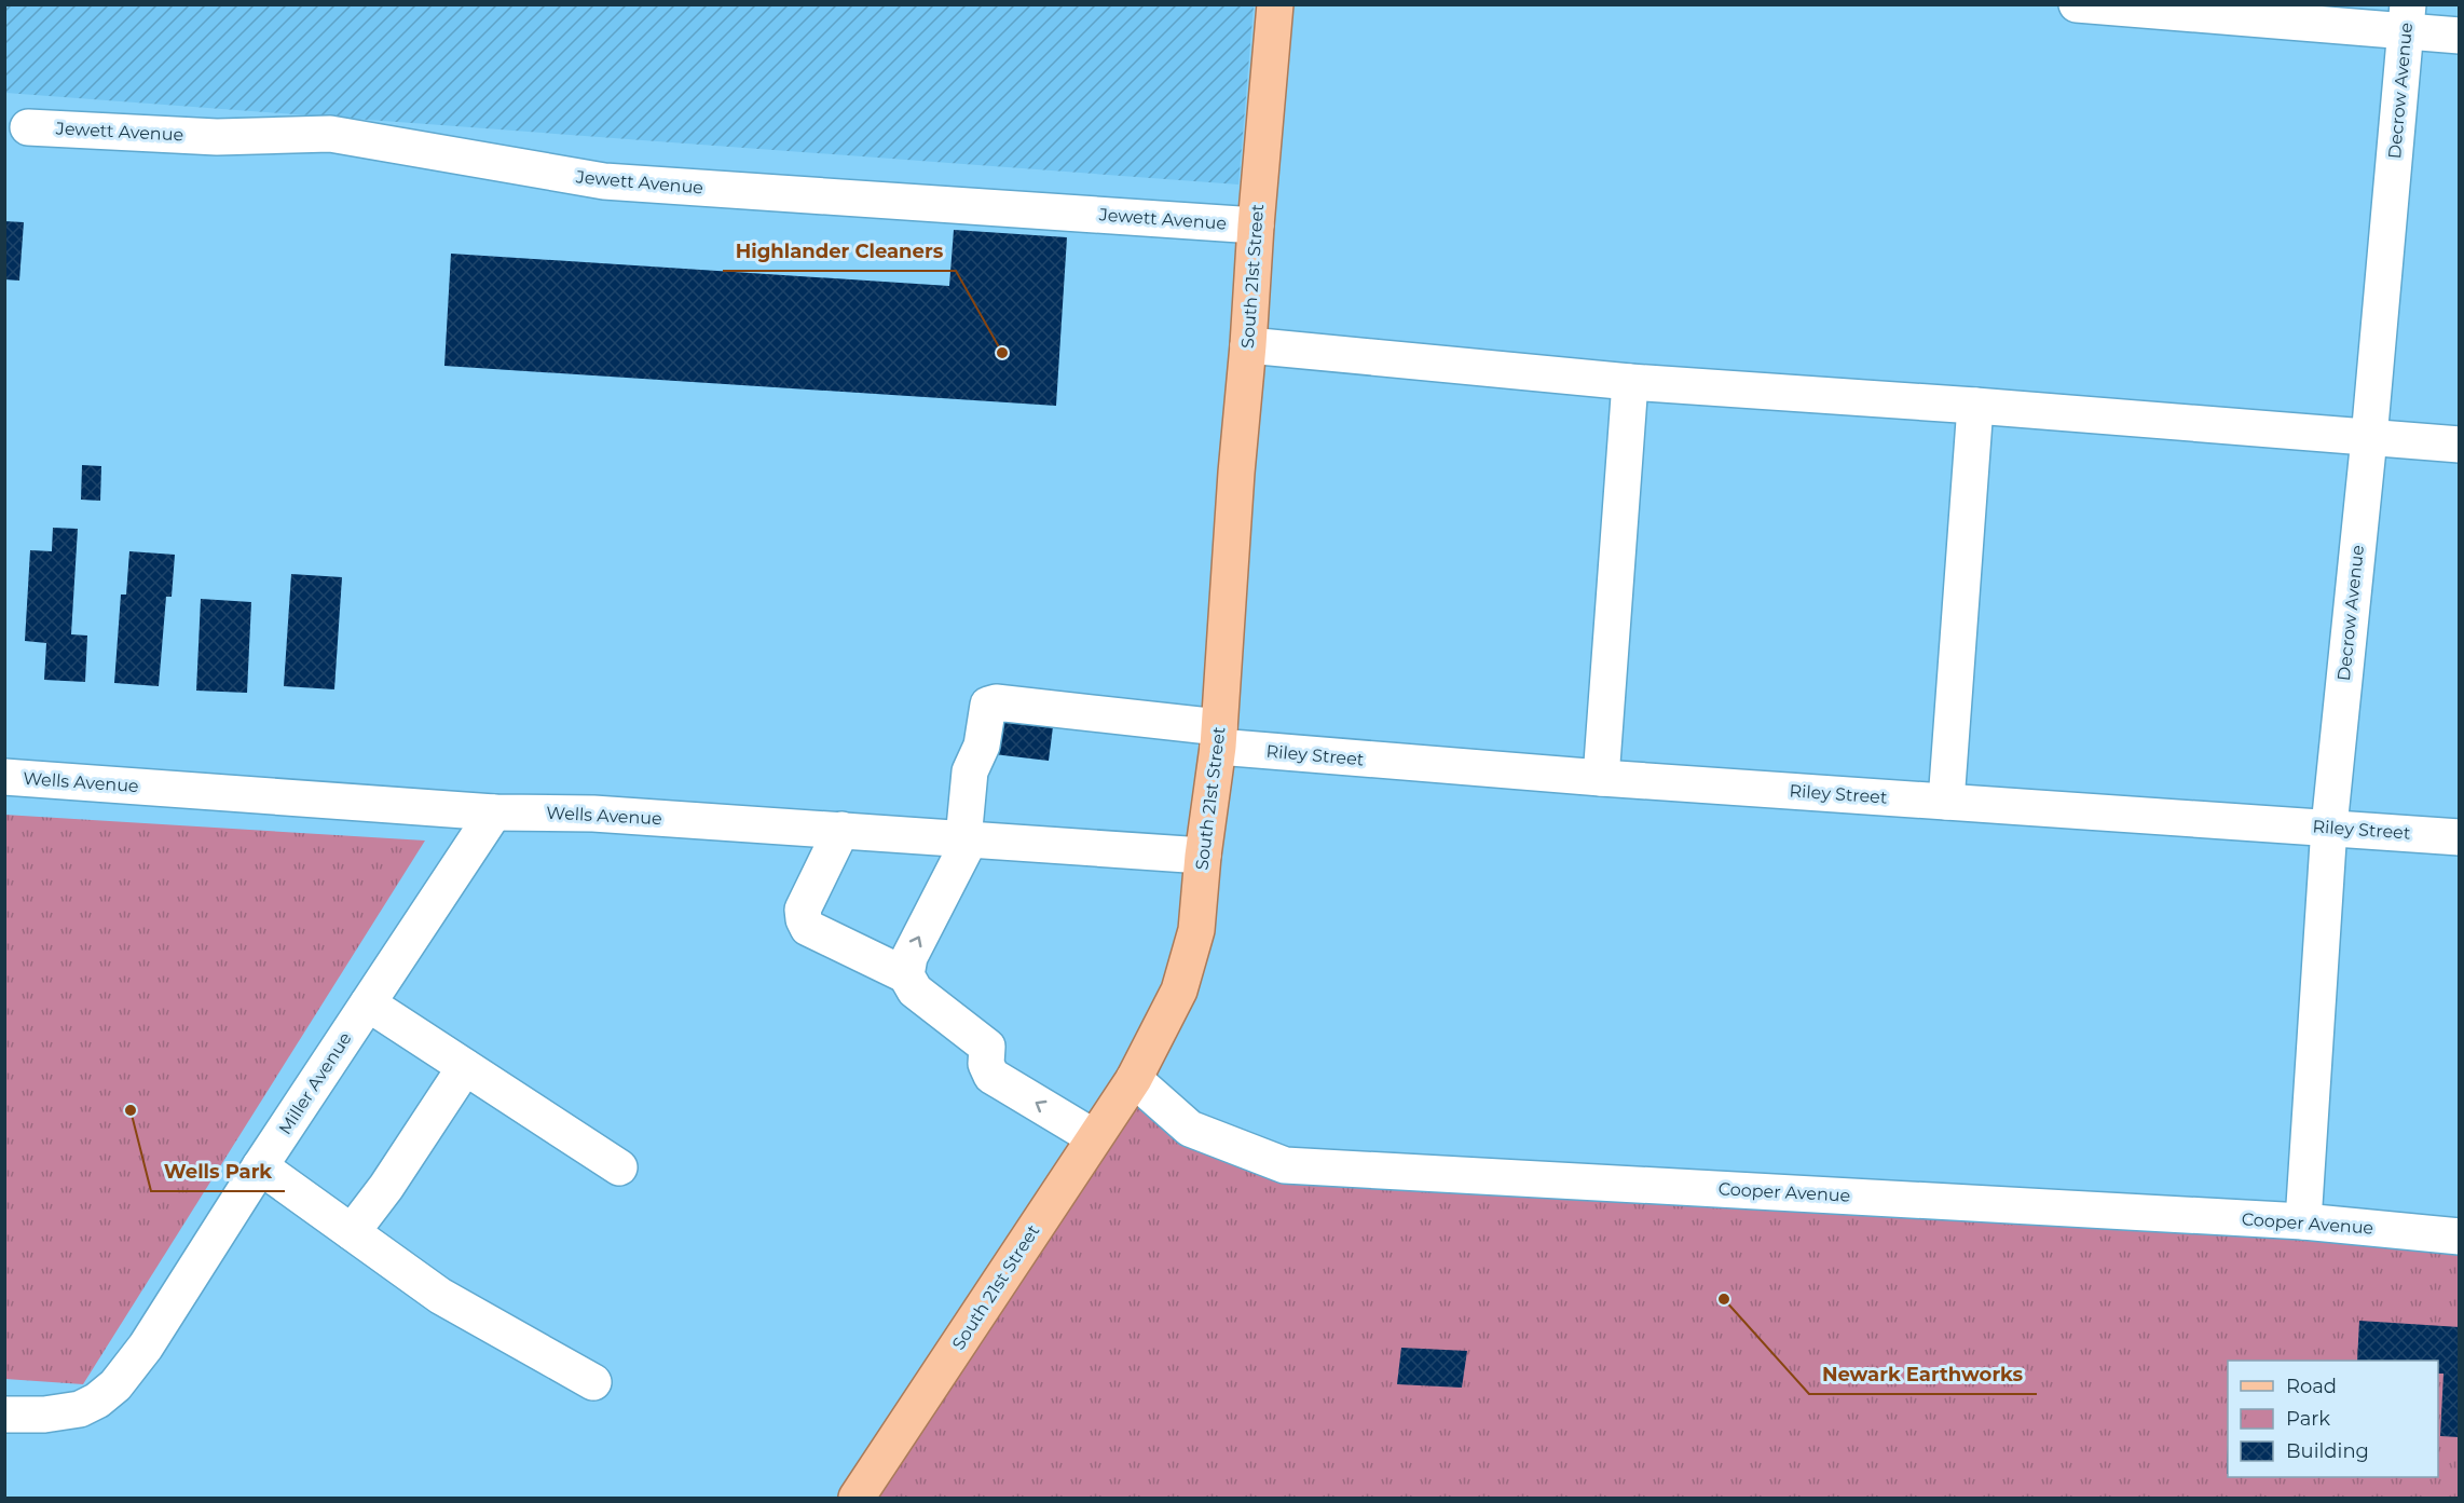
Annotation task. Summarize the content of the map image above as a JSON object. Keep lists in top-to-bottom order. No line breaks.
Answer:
{"streets":{"main road":["South 21st Street"],"street":["Decrow Avenue","Jewett Avenue","Riley Street","Wells Avenue","Miller Avenue","Cooper Avenue"]},"crossings":[["Decrow Avenue","Riley Street"],["Decrow Avenue","Cooper Avenue"],["Jewett Avenue","South 21st Street"],["South 21st Street","Riley Street"],["South 21st Street","Wells Avenue"],["South 21st Street","Cooper Avenue"],["Riley Street","Wells Avenue"],["Wells Avenue","Miller Avenue"]],"places":["Highlander Cleaners","Wells Park","Newark Earthworks"],"legend":["Road","Park","Building"]}
